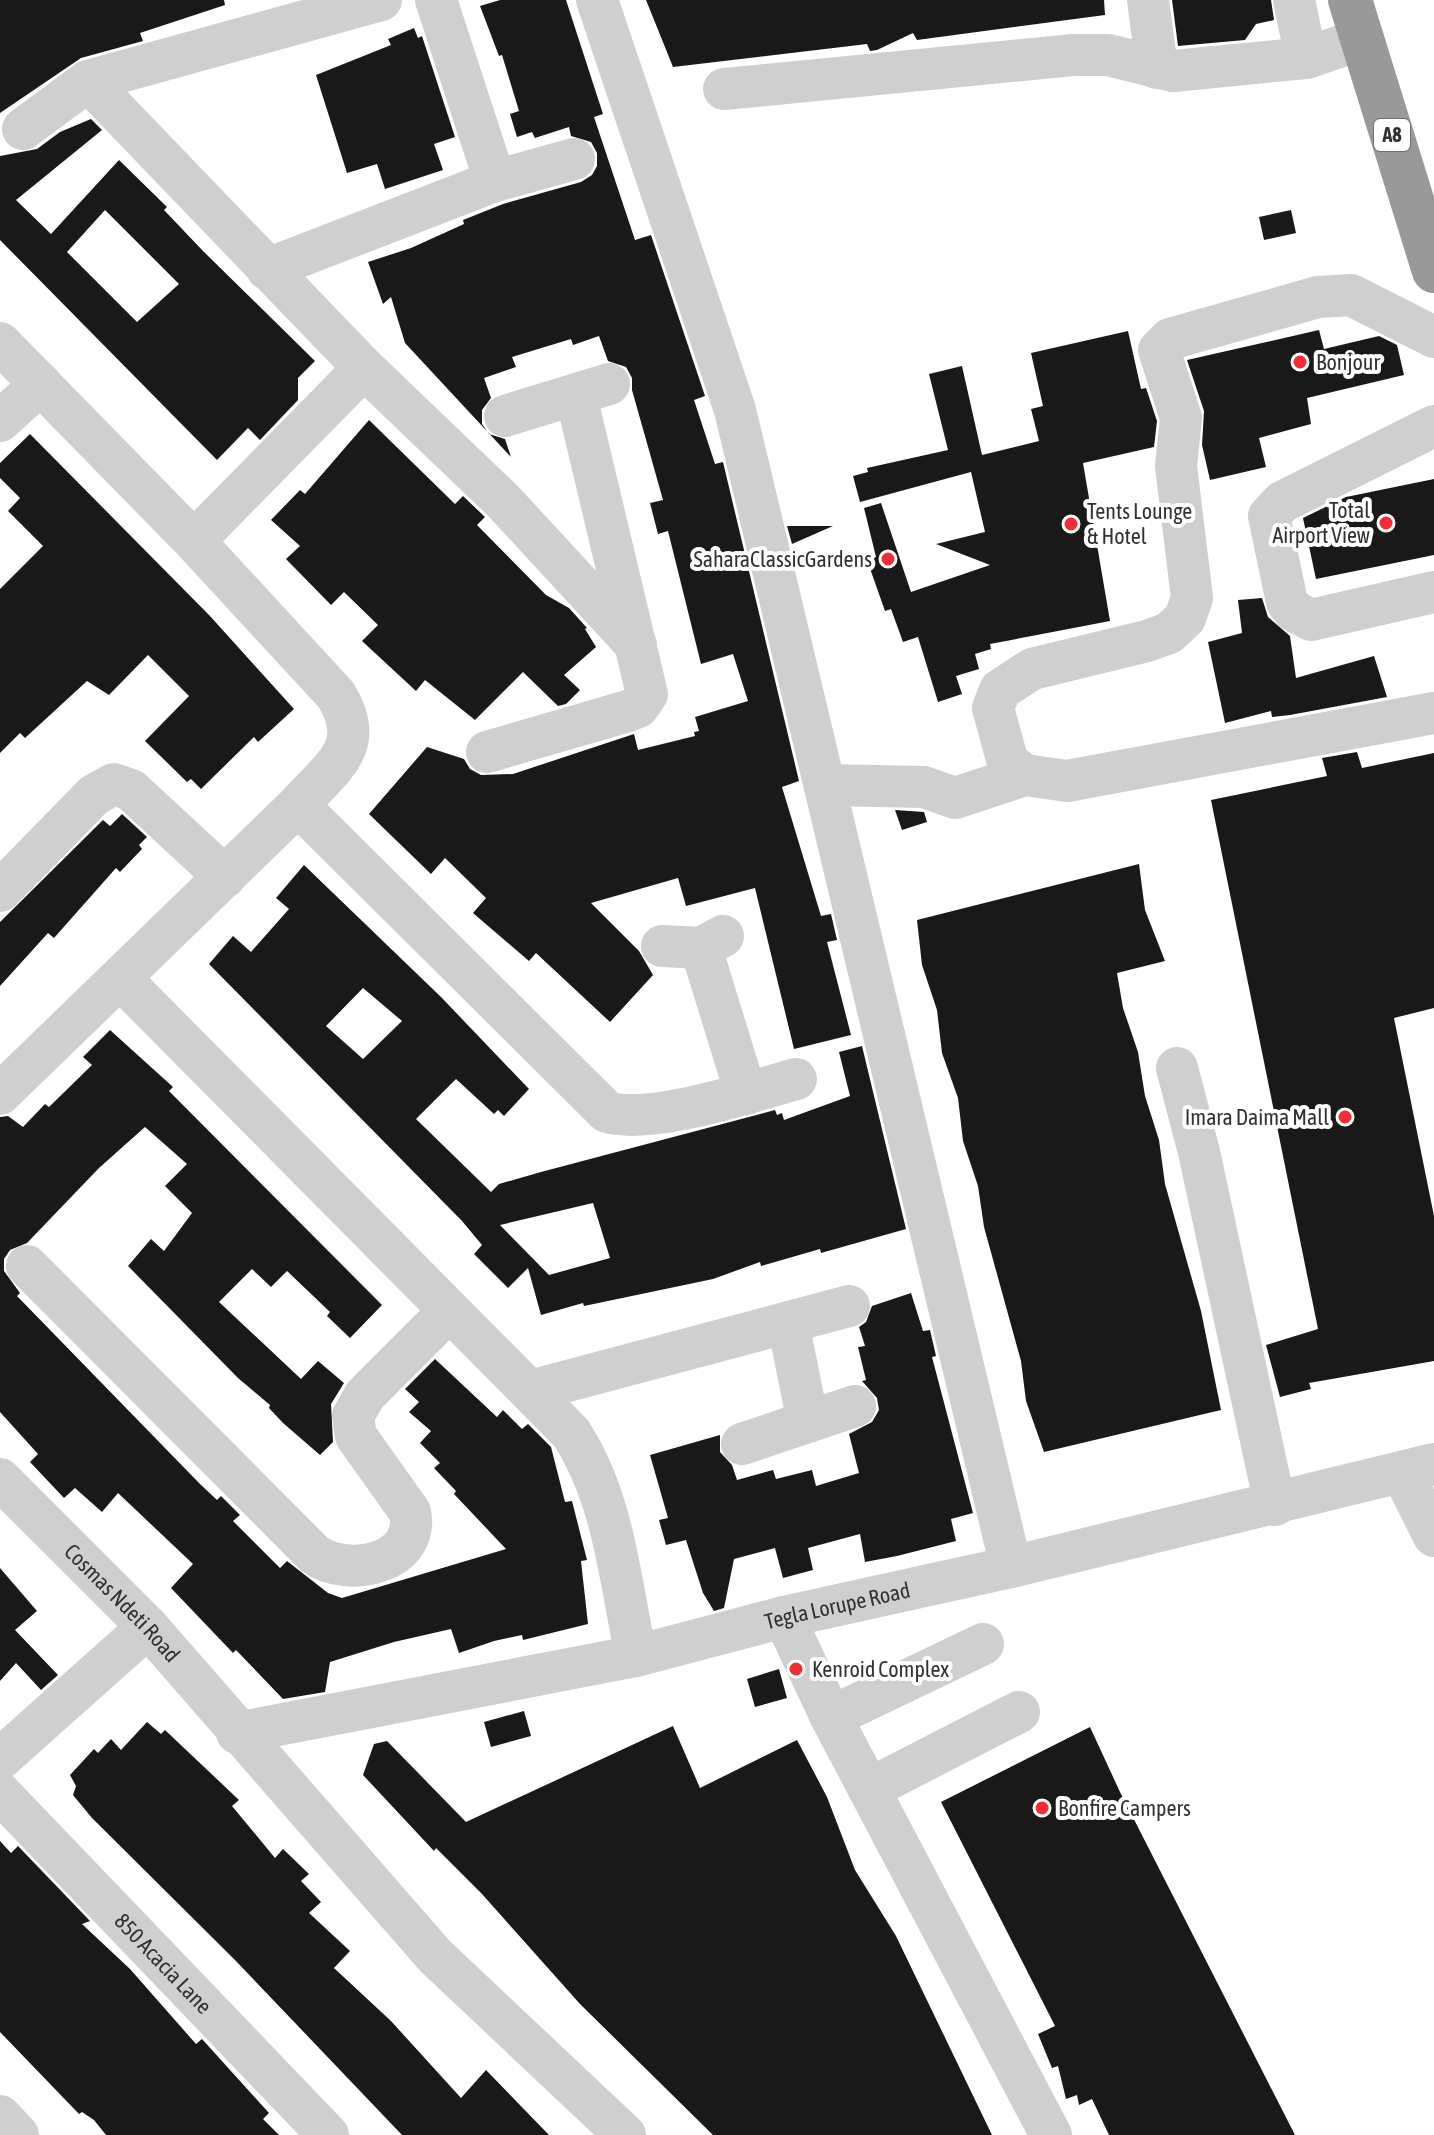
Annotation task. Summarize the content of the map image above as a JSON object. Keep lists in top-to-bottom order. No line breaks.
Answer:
{"streets":{"highway":["A8"],"street":["Cosmas Ndeti Road","Tegla Lorupe Road","850 Acacia Lane"]},"crossings":[["Cosmas Ndeti Road","Tegla Lorupe Road"]],"places":["Bonjour","Total Airport View","Tents Lounge & Hotel","SaharaClassicGardens","Imara Daima Mall","Kenroid Complex","Bonfire Campers"]}
